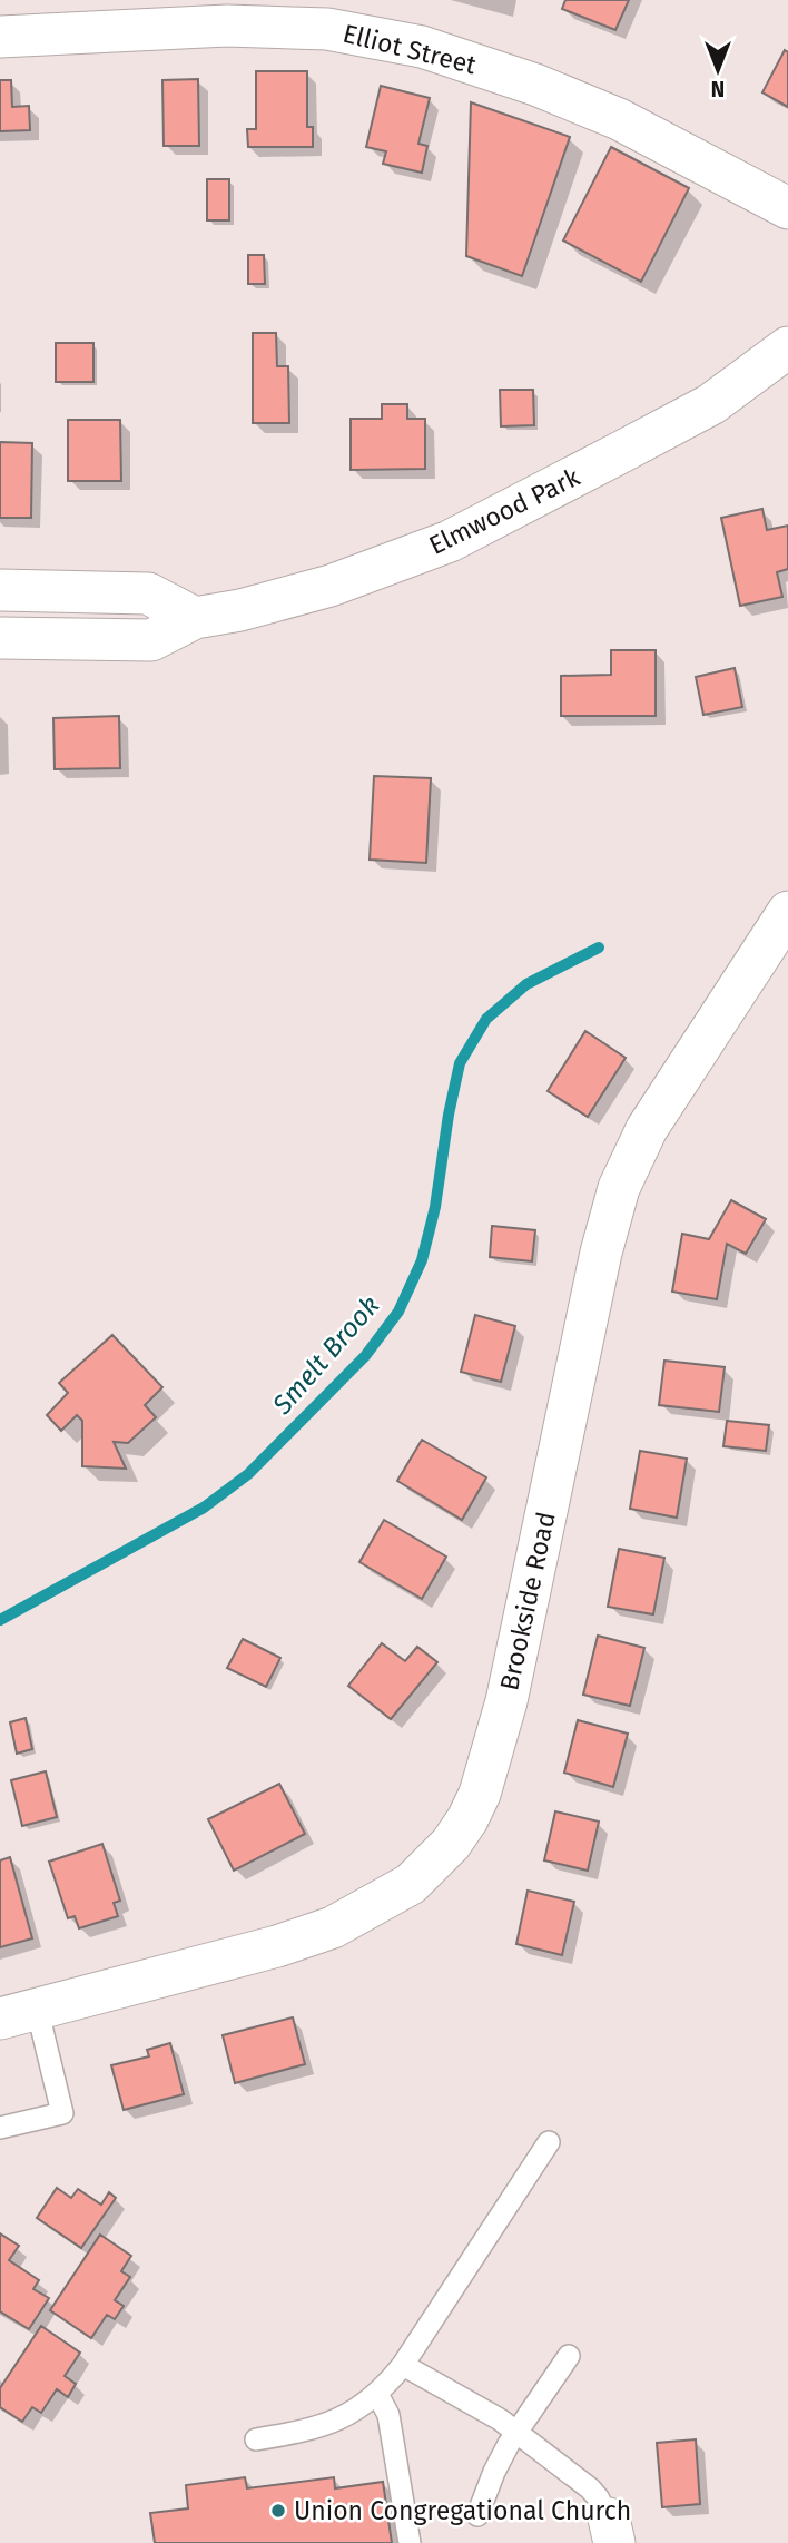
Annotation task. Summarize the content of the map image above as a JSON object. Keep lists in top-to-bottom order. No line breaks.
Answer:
{"streets":{"street":["Elliot Street","Elmwood Park","Brookside Road"]},"water":["Smelt Brook"],"places":["Union Congregational Church"],"north":"bottom"}
